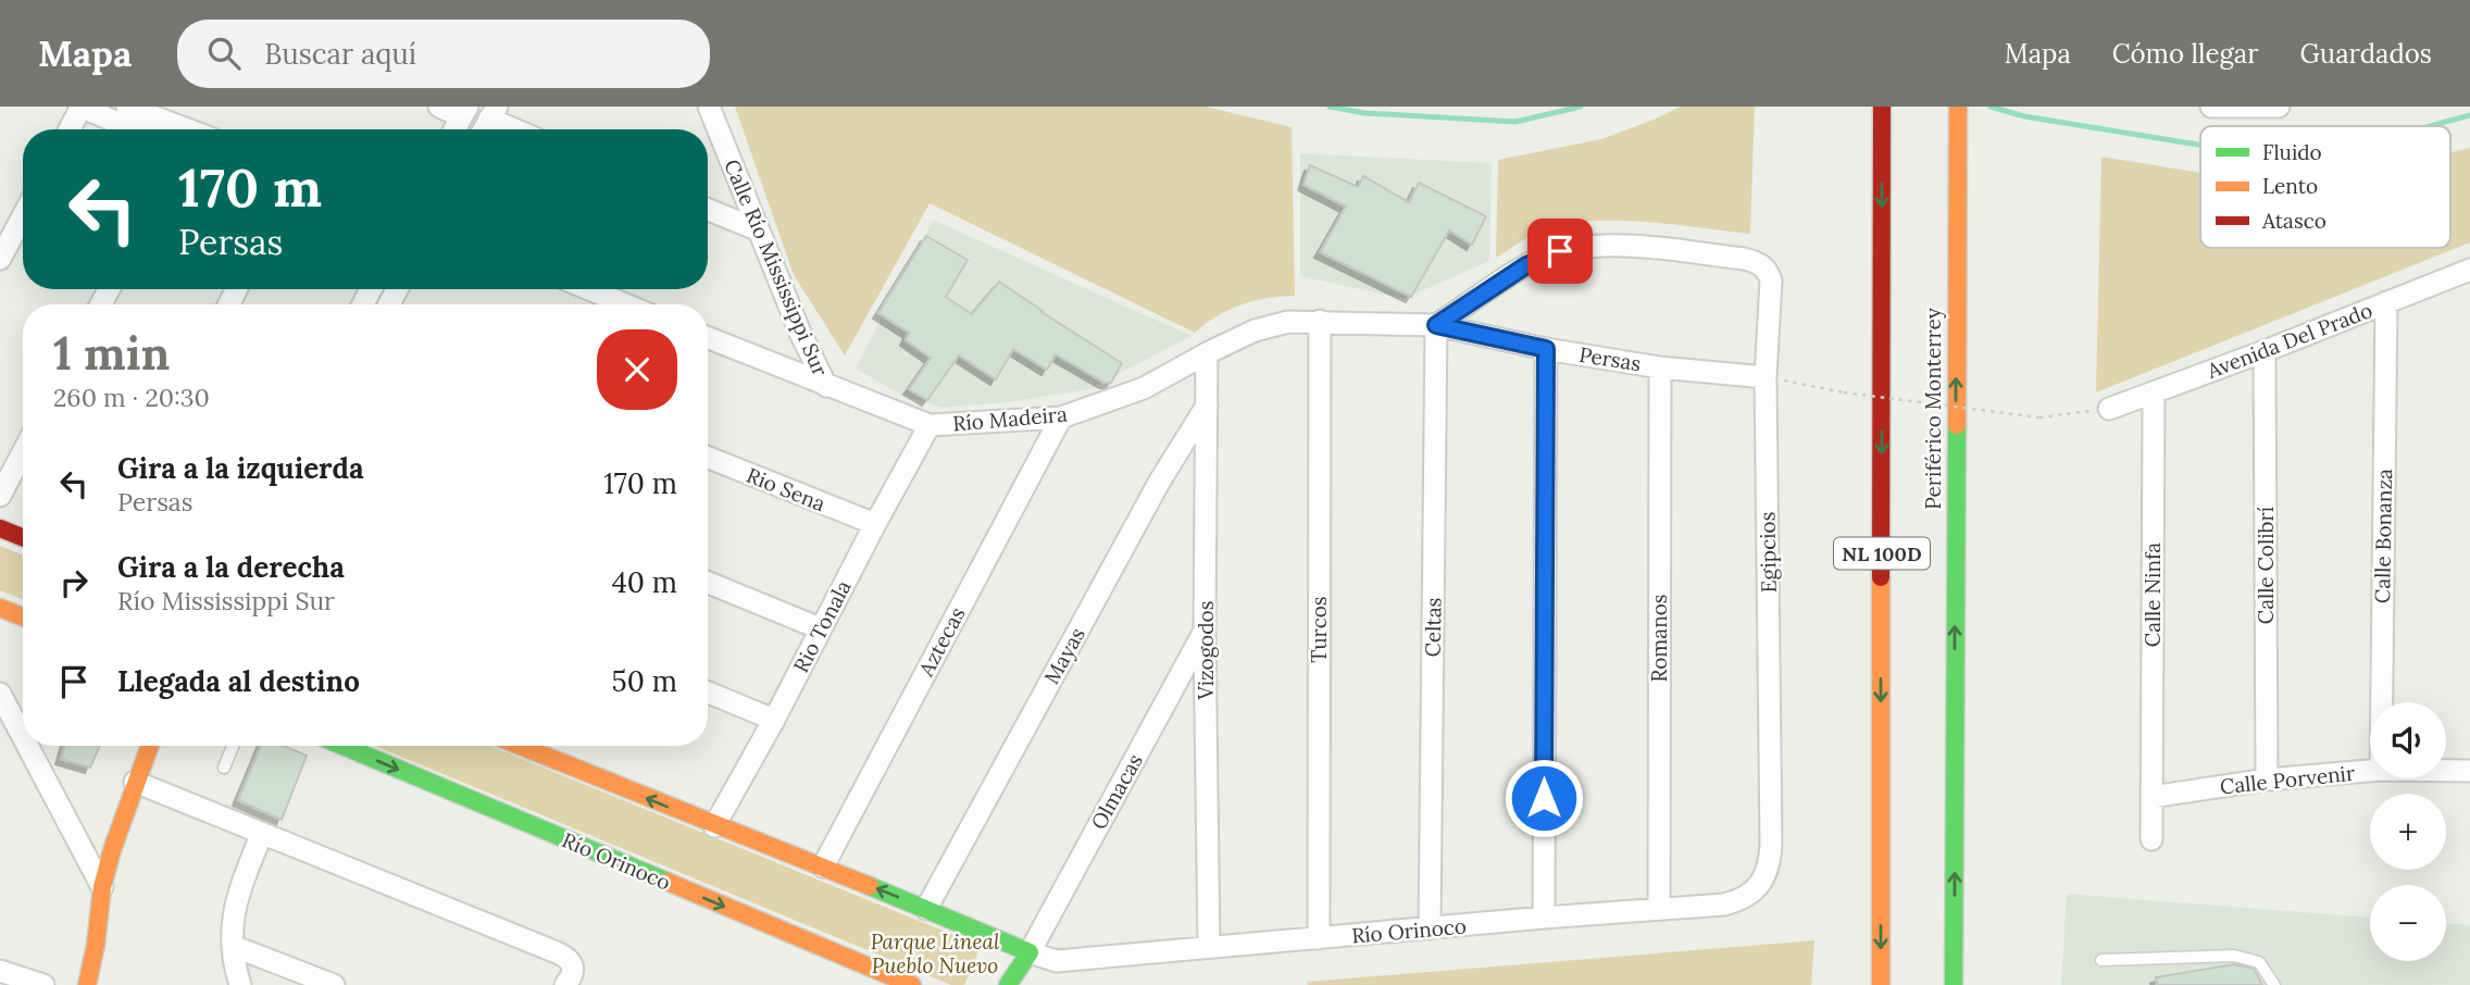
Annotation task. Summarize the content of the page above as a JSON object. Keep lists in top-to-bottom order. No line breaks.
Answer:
{"streets":{"main road":["Periférico Monterrey","NL 100D","Río Orinoco"],"street":["Calle Río Mississippi Sur","Avenida Del Prado","Persas","Río Madeira","Rio Sena","Calle Bonanza","Egipcios","Calle Colibrí","Calle Ninfa","Rio Tonala","Celtas","Turcos","Romanos","Aztecas","Vizogodos","Mayas","Calle Porvenir","Olmacas"]},"crossings":[["Calle Río Mississippi Sur","Río Madeira"],["Avenida Del Prado","Calle Bonanza"],["Avenida Del Prado","Calle Colibrí"],["Avenida Del Prado","Calle Ninfa"],["Persas","Río Madeira"],["Persas","Egipcios"],["Persas","Celtas"],["Persas","Turcos"],["Persas","Romanos"],["Río Madeira","Rio Tonala"],["Río Madeira","Turcos"],["Río Madeira","Aztecas"],["Río Madeira","Vizogodos"],["Rio Sena","Rio Tonala"],["Egipcios","Celtas"],["Egipcios","Río Orinoco"],["Calle Colibrí","Calle Porvenir"],["Calle Ninfa","Calle Porvenir"],["Rio Tonala","Río Orinoco"],["Celtas","Río Orinoco"],["Turcos","Río Orinoco"],["Romanos","Río Orinoco"],["Aztecas","Río Orinoco"],["Vizogodos","Mayas"],["Vizogodos","Olmacas"],["Vizogodos","Río Orinoco"],["Mayas","Río Orinoco"],["Olmacas","Río Orinoco"]],"parks":["Parque Lineal Pueblo Nuevo"],"legend":["Fluido","Lento","Atasco"],"page":{"header":"Mapa","search":"Buscar aquí","nav":["Mapa","Cómo llegar","Guardados"],"turn":["170 m","Persas"],"heading":["1 min","260 m · 20:30"],"list":[{"name":"Gira a la izquierda","note":"Persas","value":"170 m"},{"name":"Gira a la derecha","note":"Río Mississippi Sur","value":"40 m"},{"name":"Llegada al destino","value":"50 m"}],"map_buttons":["+","−"]}}
